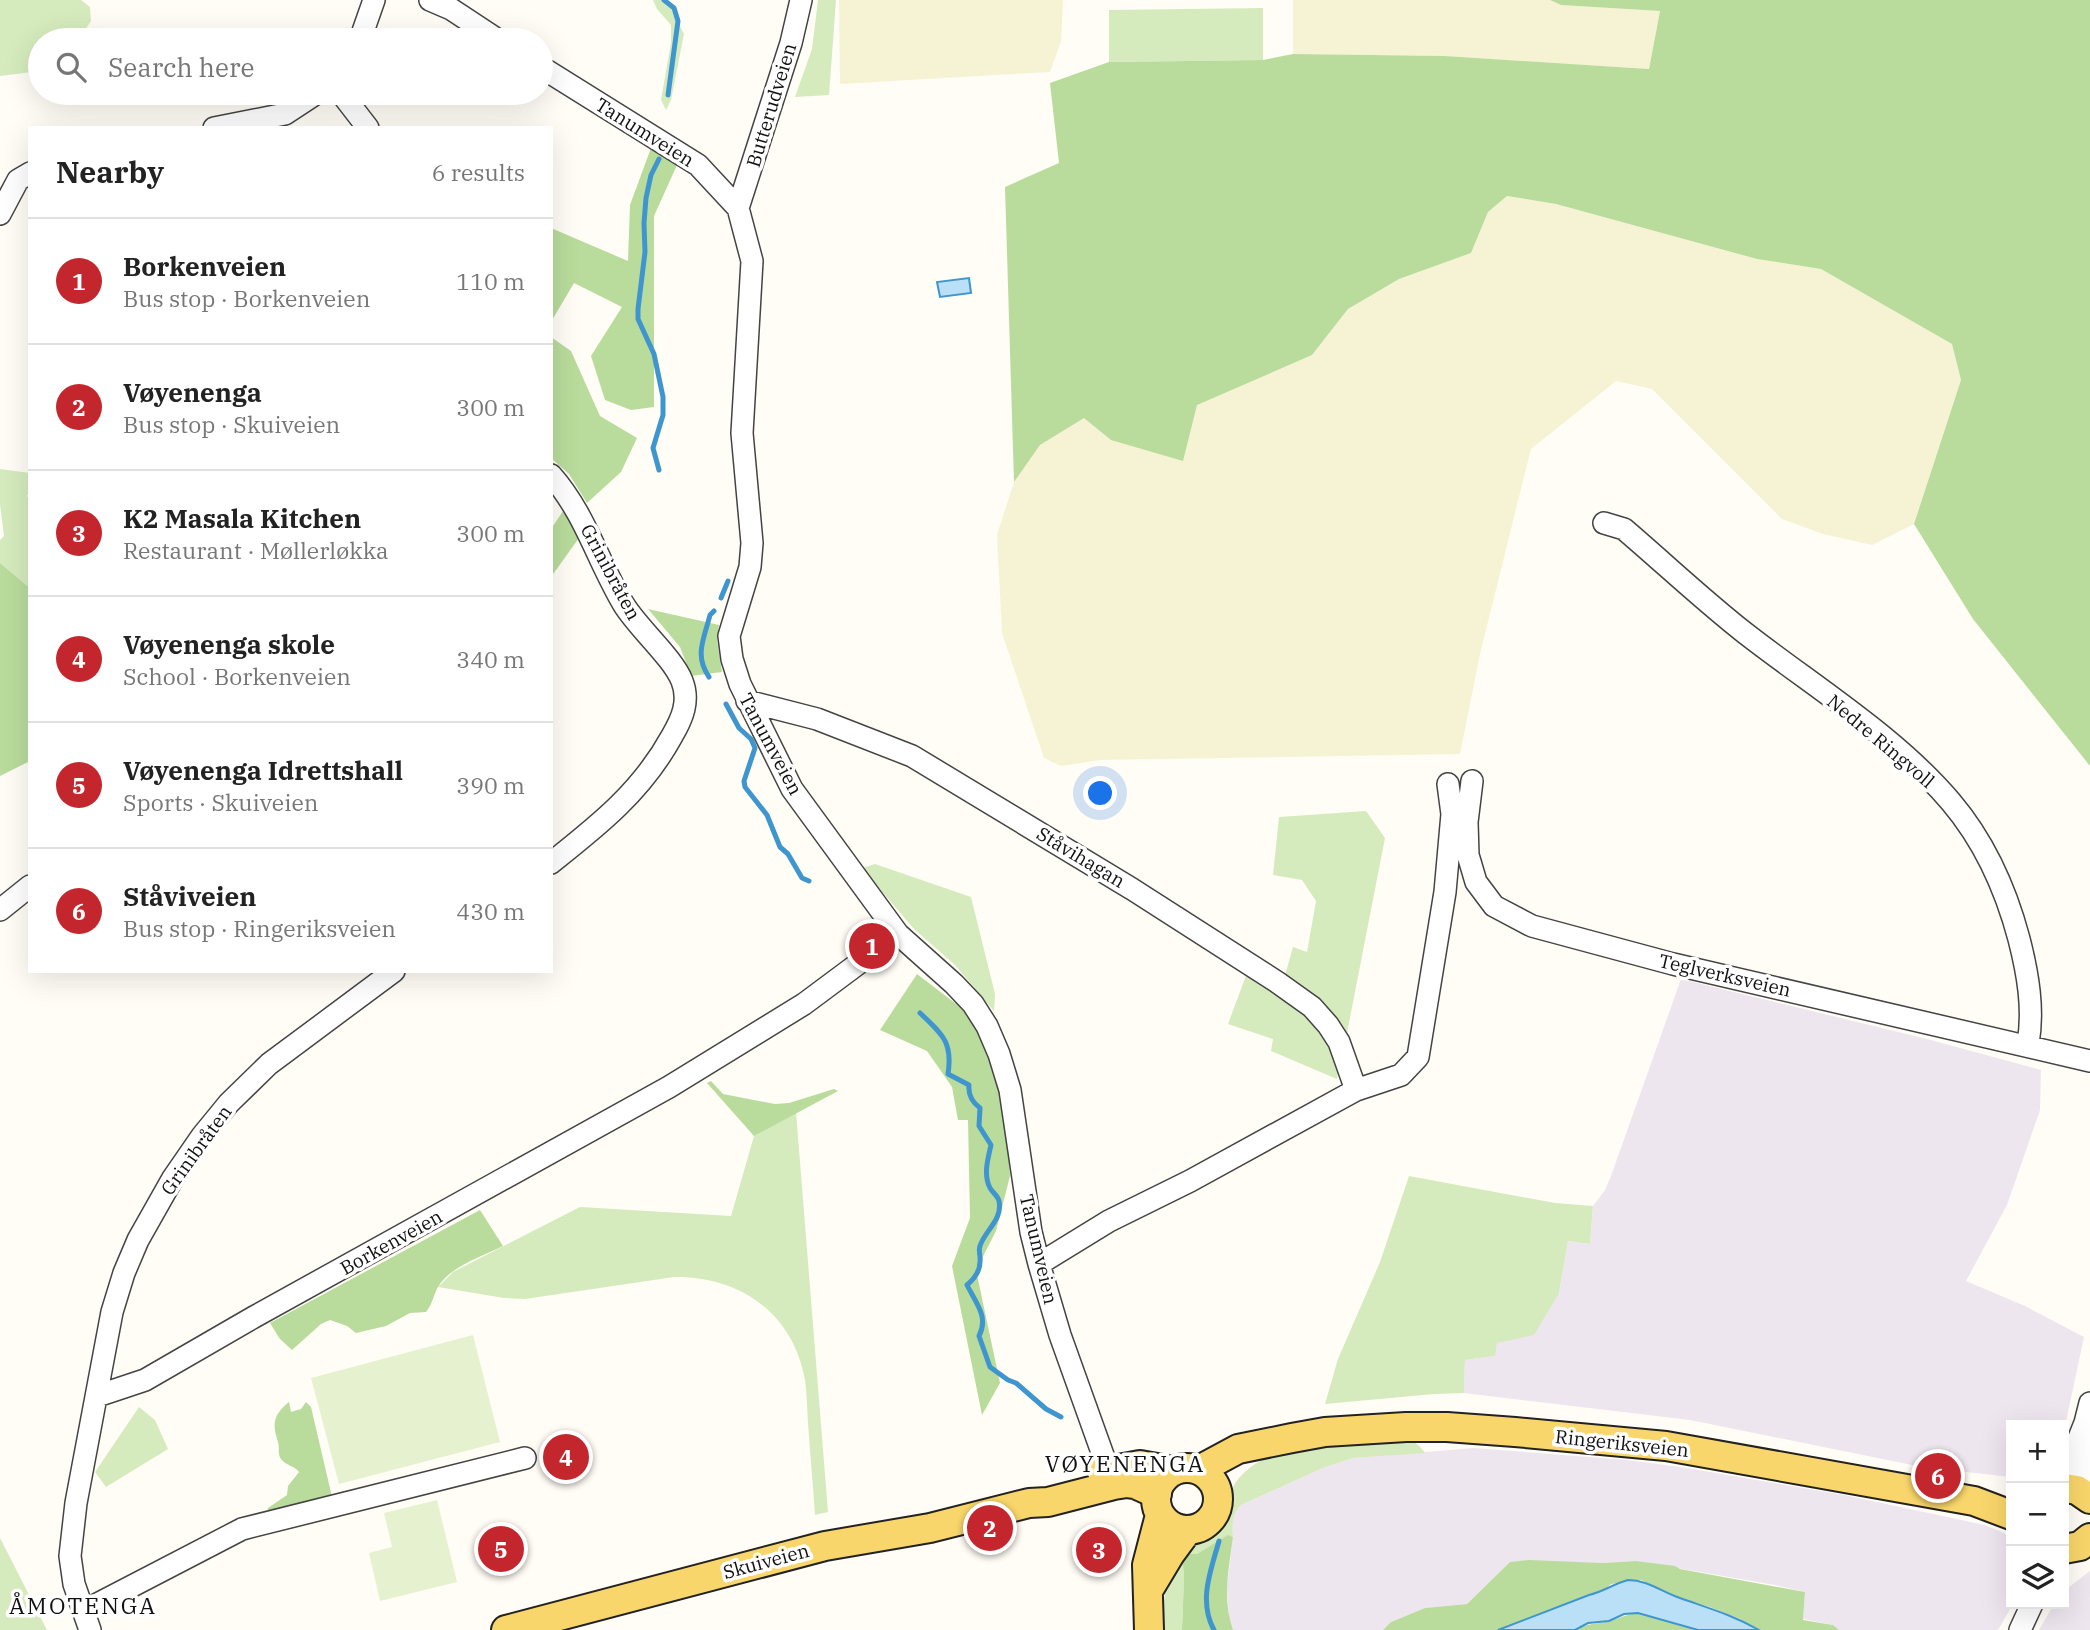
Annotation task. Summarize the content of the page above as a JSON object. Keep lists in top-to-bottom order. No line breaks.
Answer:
{"streets":{"main road":["Ringeriksveien","Skuiveien"],"street":["Butterudveien","Tanumveien","Grinibråten","Nedre Ringvoll","Ståvihagan","Teglverksveien","Borkenveien"]},"crossings":[["Butterudveien","Tanumveien"],["Tanumveien","Ståvihagan"],["Tanumveien","Borkenveien"],["Tanumveien","Skuiveien"],["Grinibråten","Borkenveien"],["Nedre Ringvoll","Teglverksveien"],["Ringeriksveien","Skuiveien"]],"districts":["VØYENENGA","ÅMOTENGA"],"page":{"search":"Search here","heading":["Nearby","6 results"],"list":[{"mark":"1","name":"Borkenveien","note":"Bus stop · Borkenveien","value":"110 m"},{"mark":"2","name":"Vøyenenga","note":"Bus stop · Skuiveien","value":"300 m"},{"mark":"3","name":"K2 Masala Kitchen","note":"Restaurant · Møllerløkka","value":"300 m"},{"mark":"4","name":"Vøyenenga skole","note":"School · Borkenveien","value":"340 m"},{"mark":"5","name":"Vøyenenga Idrettshall","note":"Sports · Skuiveien","value":"390 m"},{"mark":"6","name":"Ståviveien","note":"Bus stop · Ringeriksveien","value":"430 m"}],"pins":["1","4","6","2","5","3"],"map_buttons":["+","−"]}}
